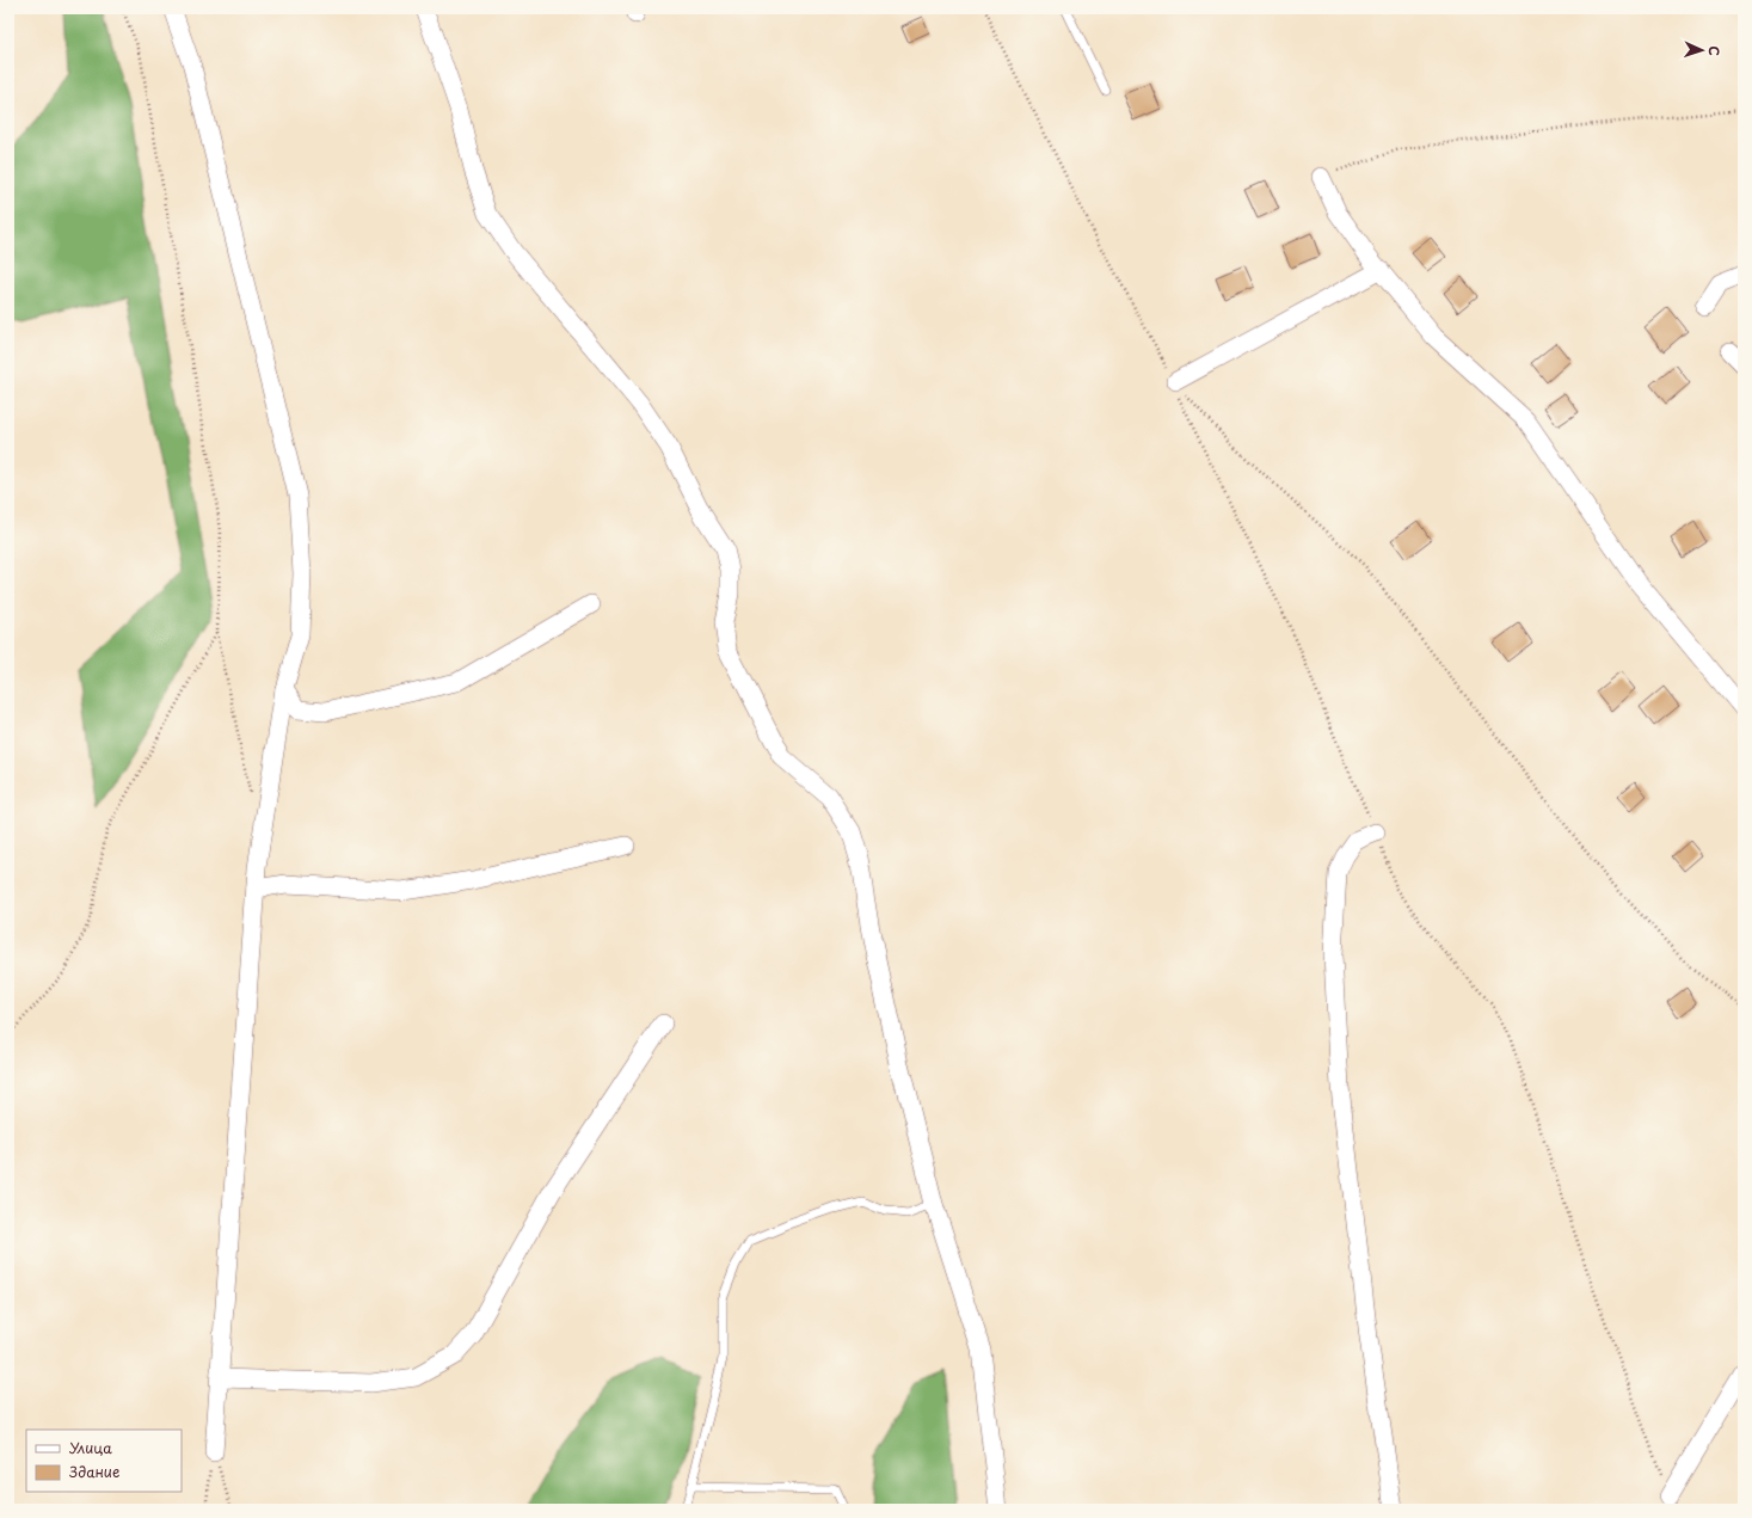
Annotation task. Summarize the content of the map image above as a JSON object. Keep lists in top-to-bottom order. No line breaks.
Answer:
{"legend":["Улица","Здание"],"north":"right"}
